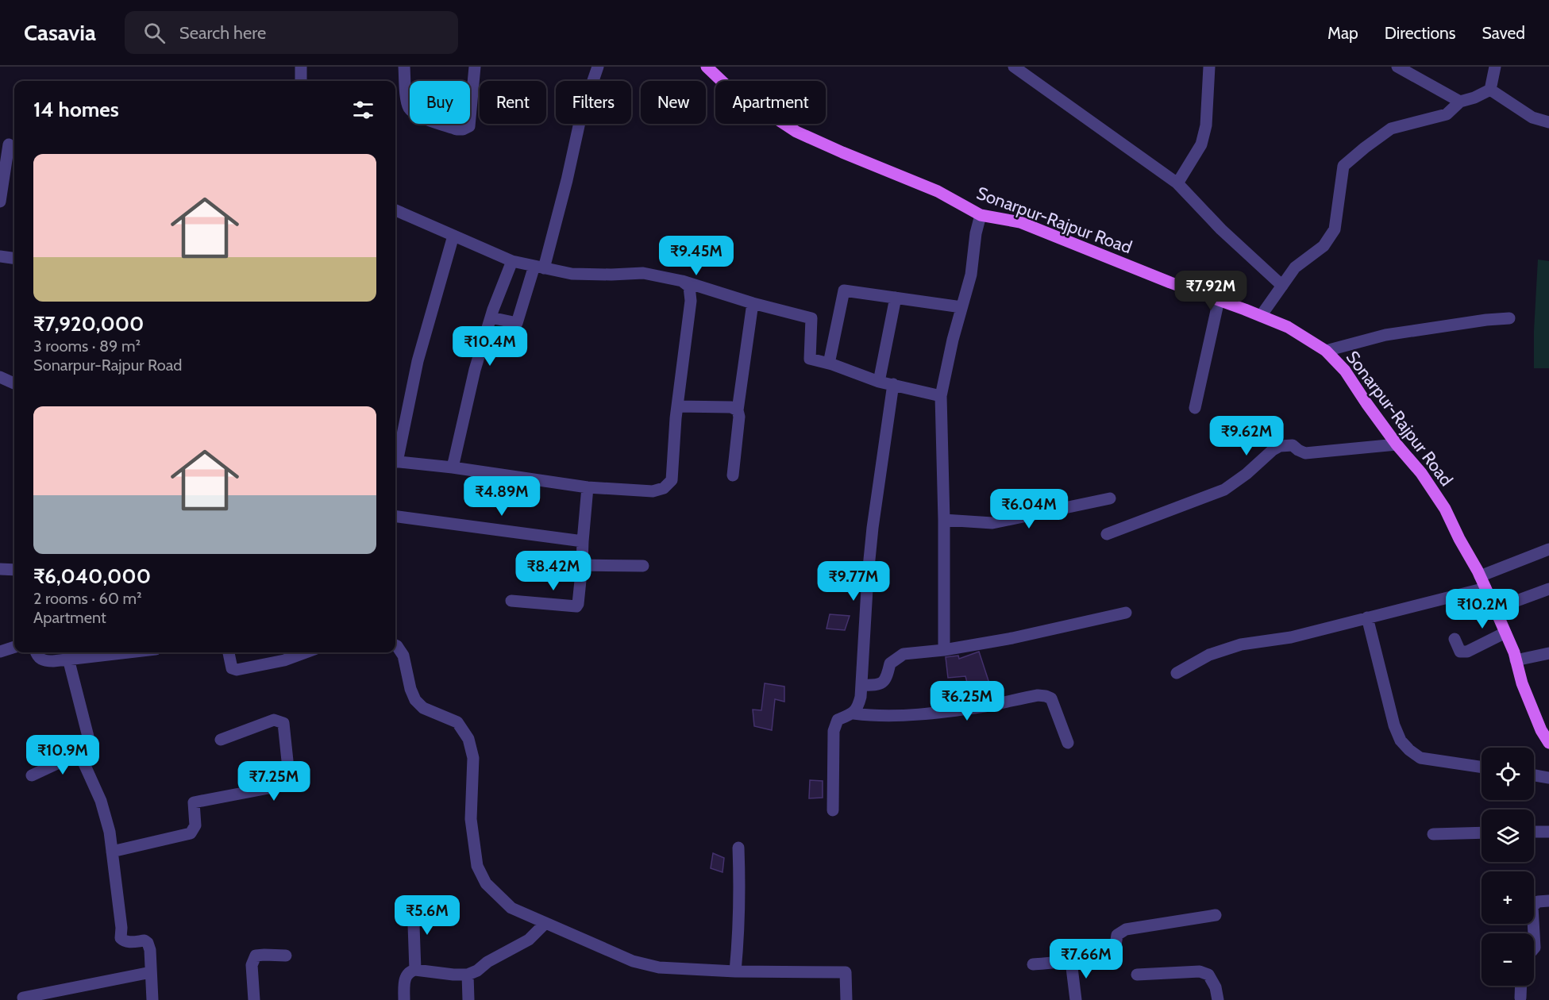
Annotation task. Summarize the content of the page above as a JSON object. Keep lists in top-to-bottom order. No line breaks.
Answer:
{"streets":{"main road":["Sonarpur-Rajpur Road"]},"page":{"header":"Casavia","search":"Search here","nav":["Map","Directions","Saved"],"chip":["Buy","Rent","Filters","New","Apartment"],"heading":"14 homes","list":[{"name":"₹7,920,000","note":"3 rooms · 89 m² · Sonarpur-Rajpur Road"},{"name":"₹6,040,000","note":"2 rooms · 60 m² · Apartment"}],"price":["₹9.45M","₹7.92M","₹10.4M","₹9.62M","₹4.89M","₹6.04M","₹8.42M","₹9.77M","₹10.2M","₹6.25M","₹10.9M","₹7.25M","₹5.6M","₹7.66M"],"map_buttons":["+","−"]}}
